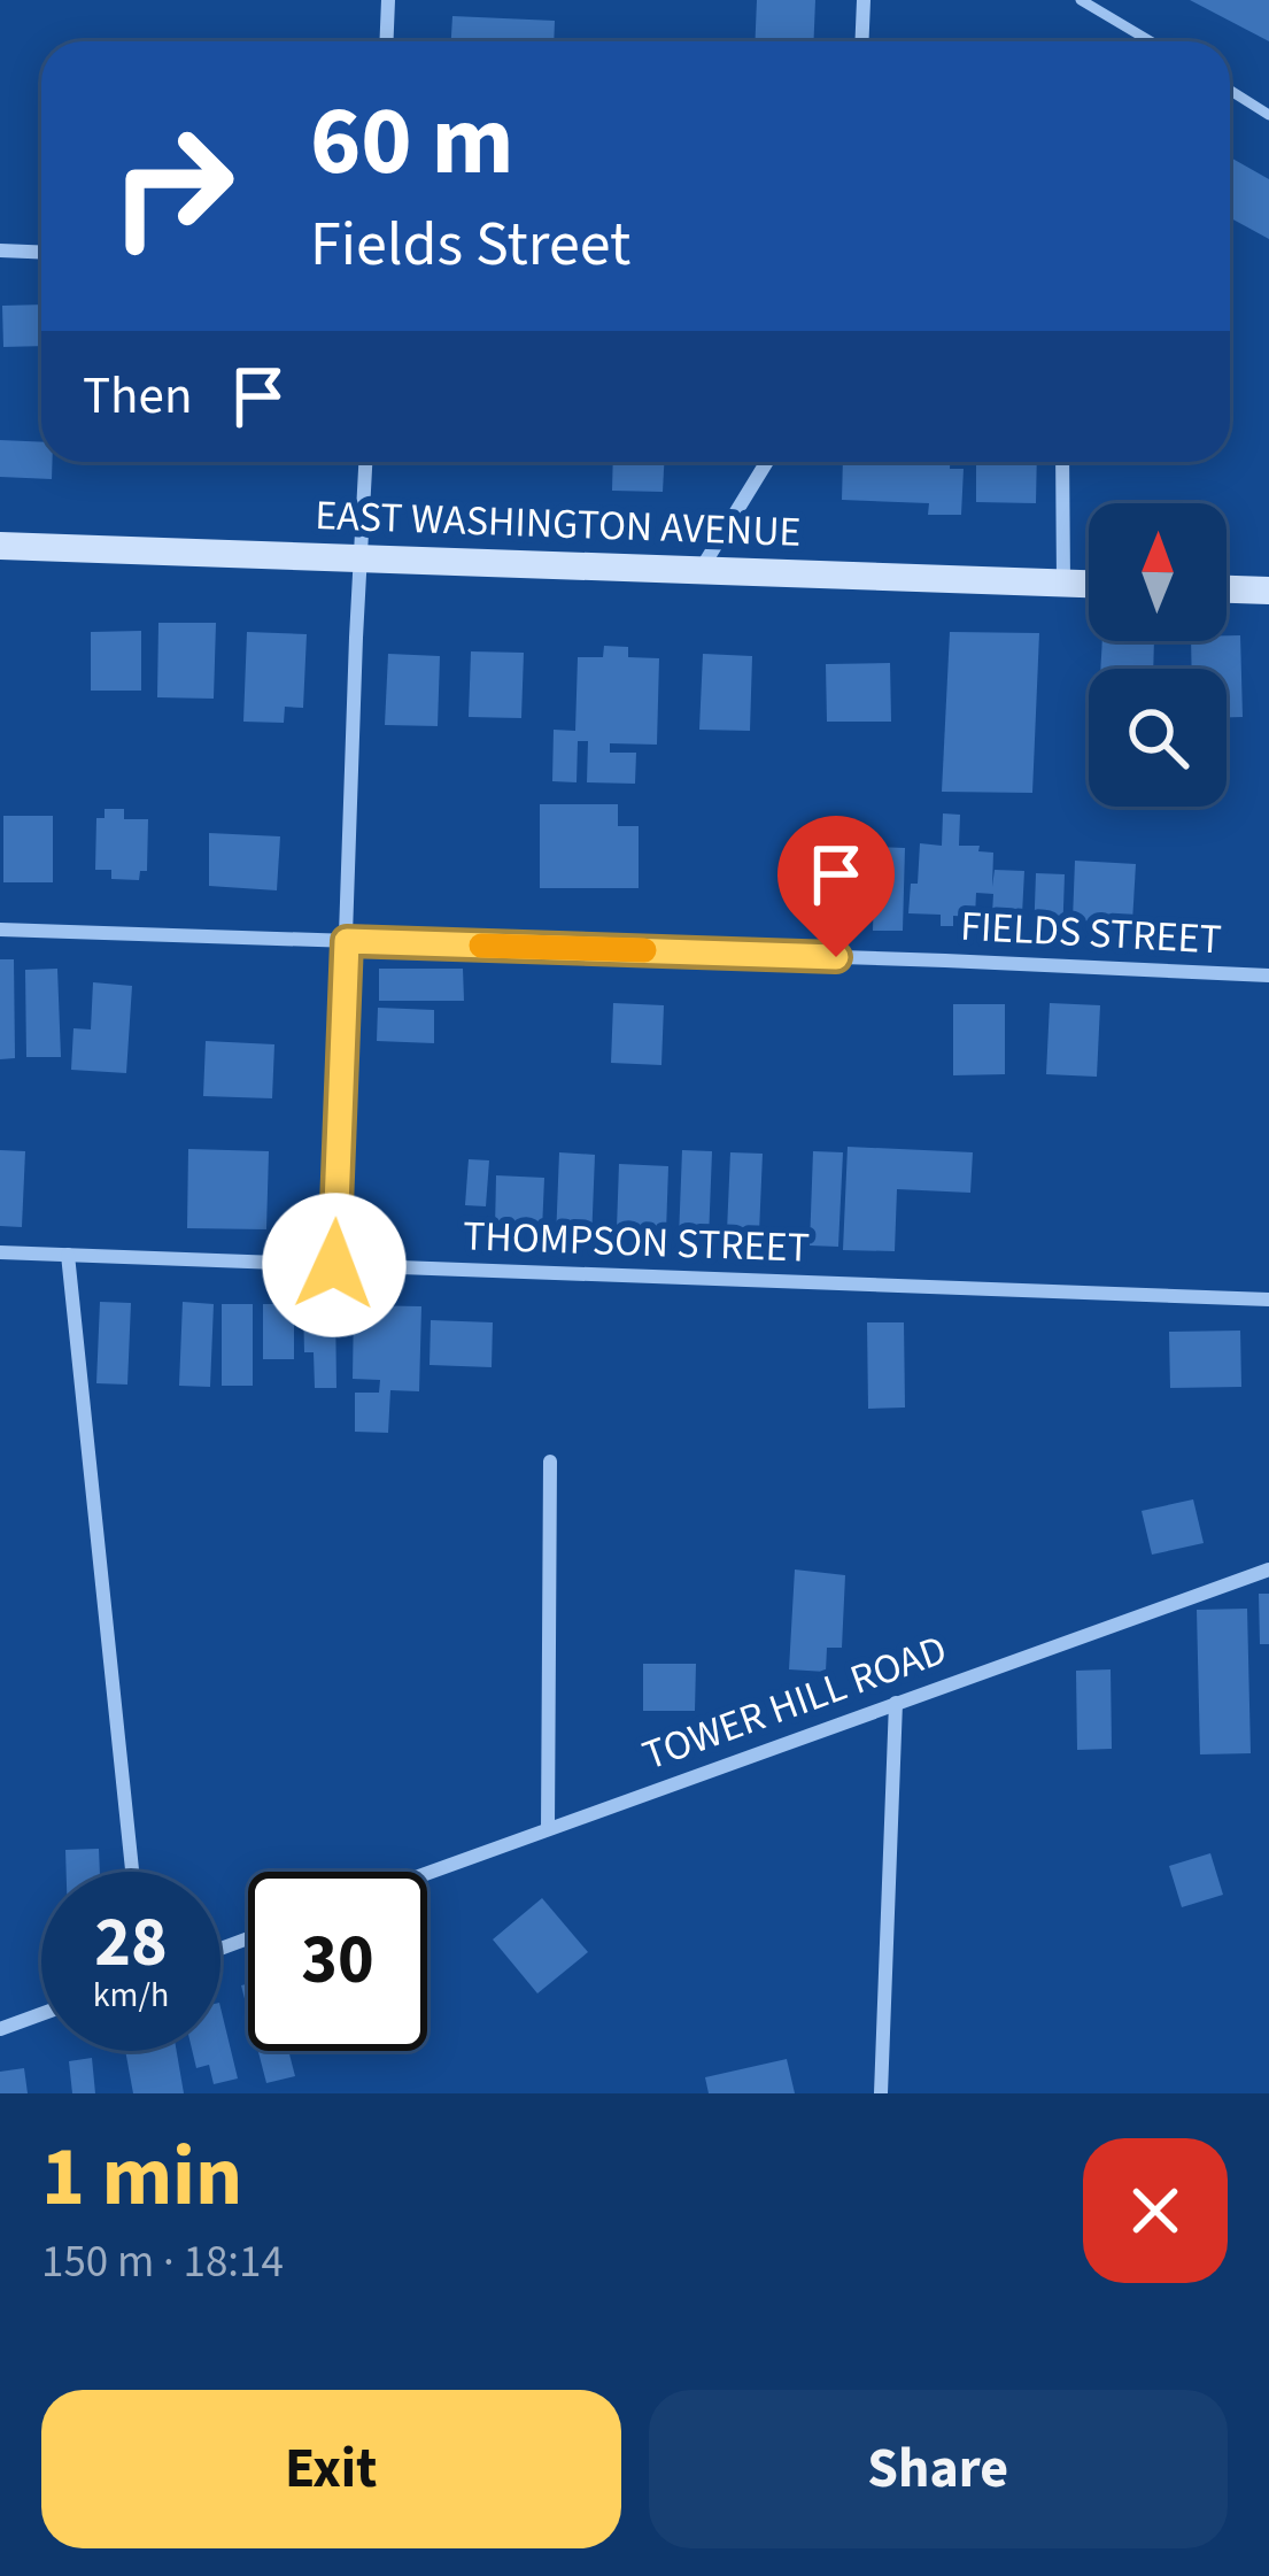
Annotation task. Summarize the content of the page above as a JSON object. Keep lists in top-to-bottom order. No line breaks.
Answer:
{"streets":{"street":["EAST WASHINGTON AVENUE","FIELDS STREET","THOMPSON STREET","TOWER HILL ROAD"]},"north":"top","page":{"turn":["60 m","Fields Street"],"then":"Then","speed":"28 km/h","limit":"30","heading":["1 min","150 m · 18:14"],"buttons":["Exit","Share"]}}
